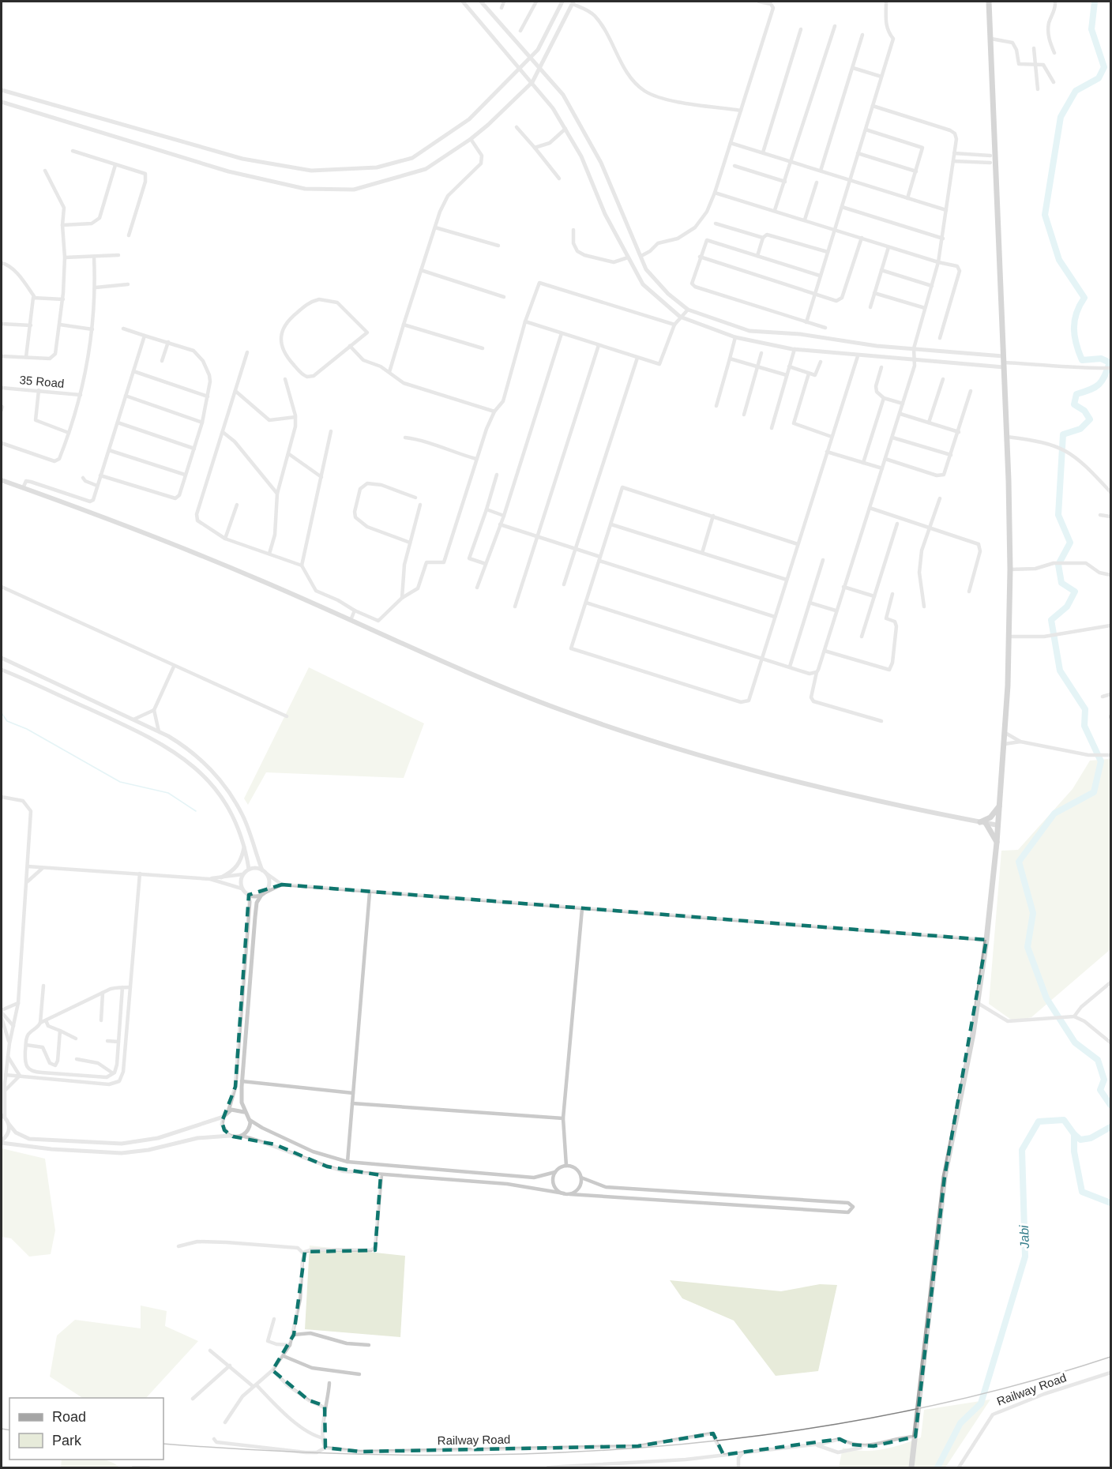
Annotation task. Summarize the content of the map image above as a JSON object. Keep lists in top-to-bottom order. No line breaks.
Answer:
{"streets":{"street":["35 Road","Railway Road"]},"water":["Jabi"],"legend":["Road","Park"]}
